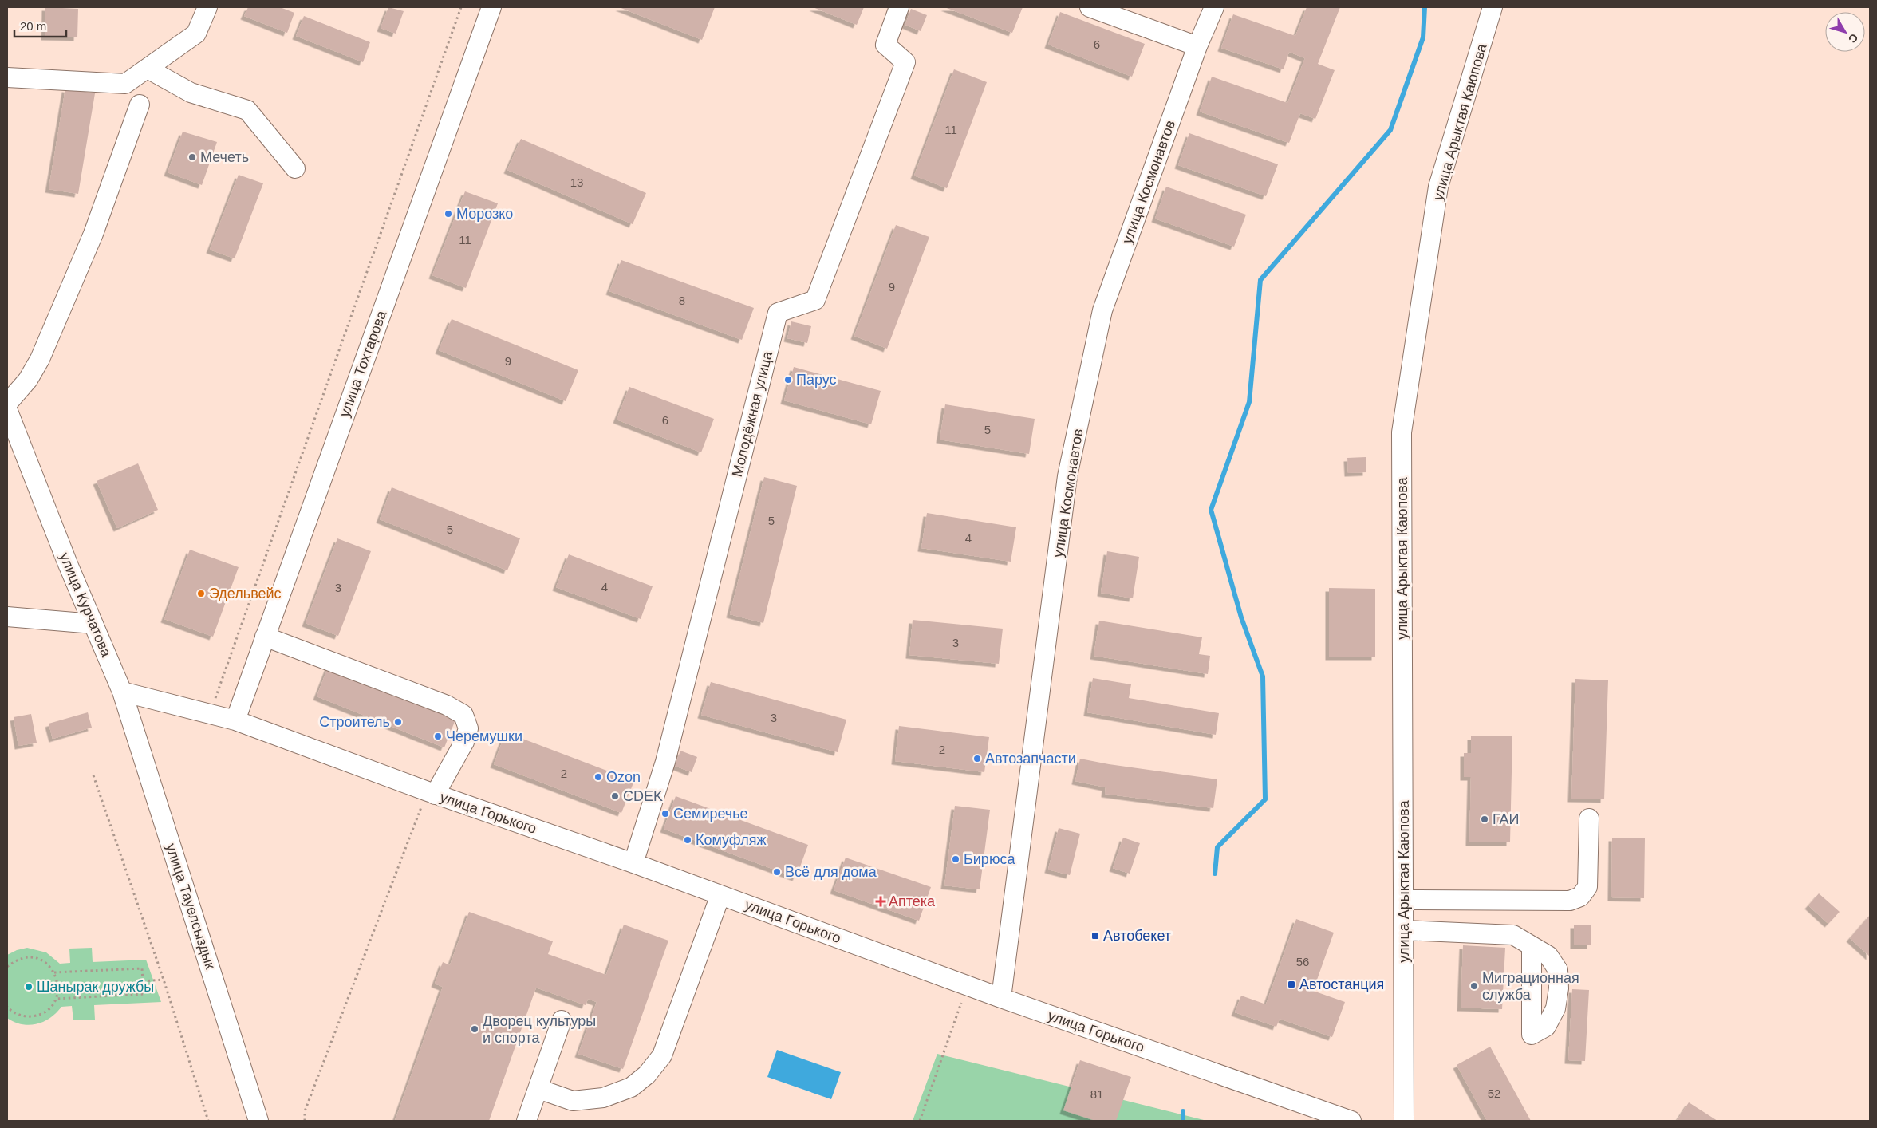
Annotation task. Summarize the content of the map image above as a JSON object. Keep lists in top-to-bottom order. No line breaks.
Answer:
{"streets":{"street":["улица Арыктая Каюпова","улица Космонавтов","улица Тохтарова","Молодёжная улица","улица Курчатова","улица Горького","улица Тауелсыздык"]},"crossings":[["улица Космонавтов","улица Горького"],["улица Тохтарова","улица Горького"],["Молодёжная улица","улица Горького"],["улица Курчатова","улица Тауелсыздык"]],"places":{"other":["Мечеть","Морозко","Парус","Эдельвейс","Строитель","Черемушки","Автозапчасти","Ozon","CDEK","Семиречье","ГАИ","Комуфляж","Бирюса","Всё для дома","Миграционная служба","Шанырак дружбы","Дворец культуры и спорта"],"health":["Аптека"],"transit":["Автобекет","Автостанция"]},"house_numbers":["6","11","13","11","9","8","9","6","5","5","5","4","4","3","3","3","2","2","56","52","81"],"scale_bar":"20 m","north":"bottom right"}
